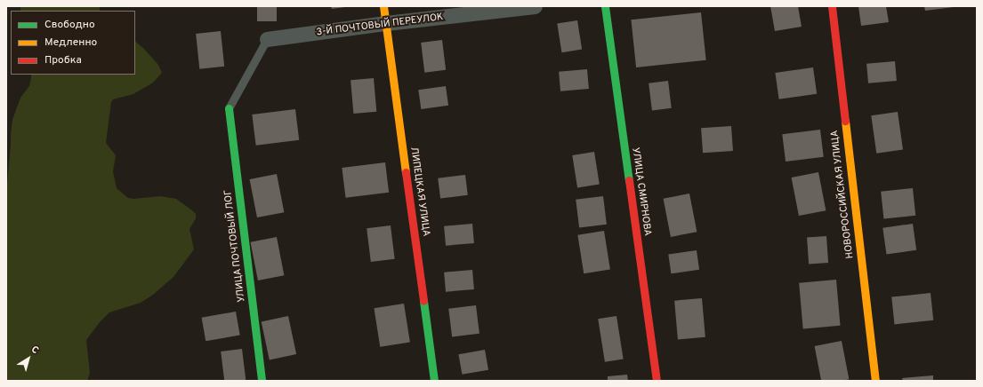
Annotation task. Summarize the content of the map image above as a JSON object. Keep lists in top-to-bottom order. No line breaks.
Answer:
{"streets":{"street":["3-Й ПОЧТОВЫЙ ПЕРЕУЛОК","ЛИПЕЦКАЯ УЛИЦА","УЛИЦА СМИРНОВА","НОВОРОССИЙСКАЯ УЛИЦА","УЛИЦА ПОЧТОВЫЙ ЛОГ"]},"crossings":[["3-Й ПОЧТОВЫЙ ПЕРЕУЛОК","ЛИПЕЦКАЯ УЛИЦА"]],"legend":["Свободно","Медленно","Пробка"],"north":"top right"}
